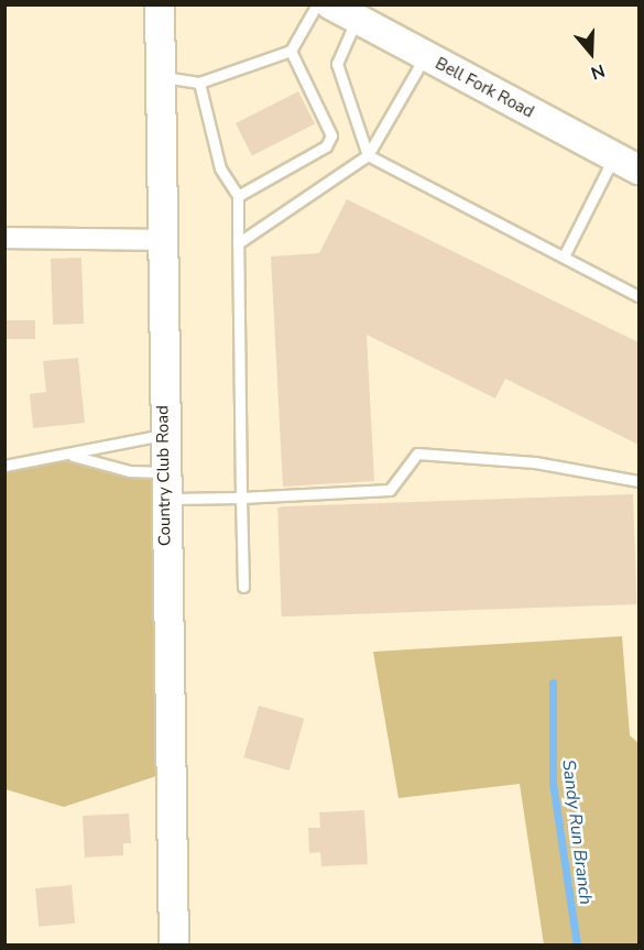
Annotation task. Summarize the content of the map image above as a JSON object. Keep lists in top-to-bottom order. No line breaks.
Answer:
{"streets":{"main road":["Bell Fork Road","Country Club Road"]},"water":["Sandy Run Branch"],"north":"bottom"}
